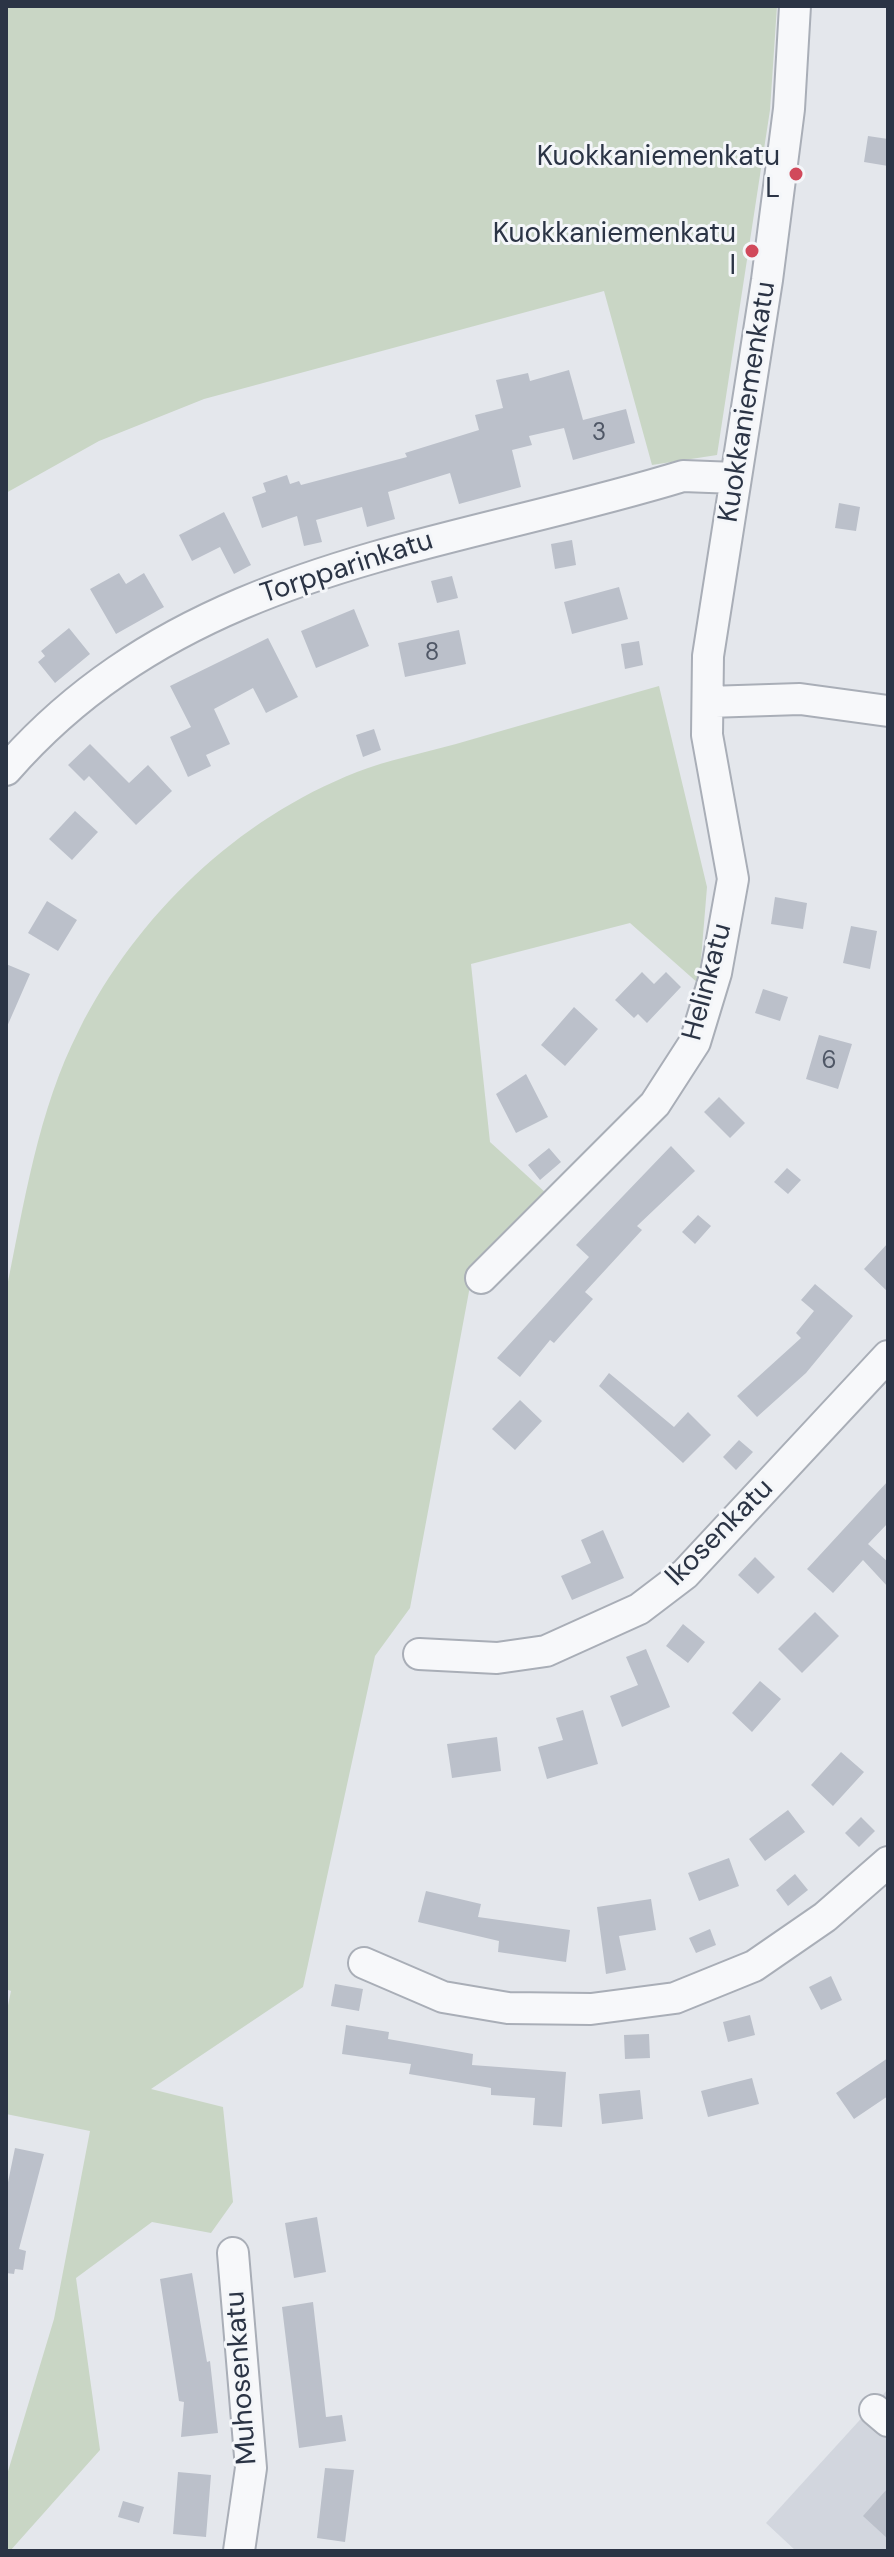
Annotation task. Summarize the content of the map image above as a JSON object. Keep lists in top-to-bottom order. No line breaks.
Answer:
{"streets":{"street":["Kuokkaniemenkatu","Torpparinkatu","Helinkatu","Ikosenkatu","Muhosenkatu"]},"crossings":[["Kuokkaniemenkatu","Torpparinkatu"],["Kuokkaniemenkatu","Helinkatu"]],"places":["Kuokkaniemenkatu L","Kuokkaniemenkatu I"],"house_numbers":["3","8","6"]}
